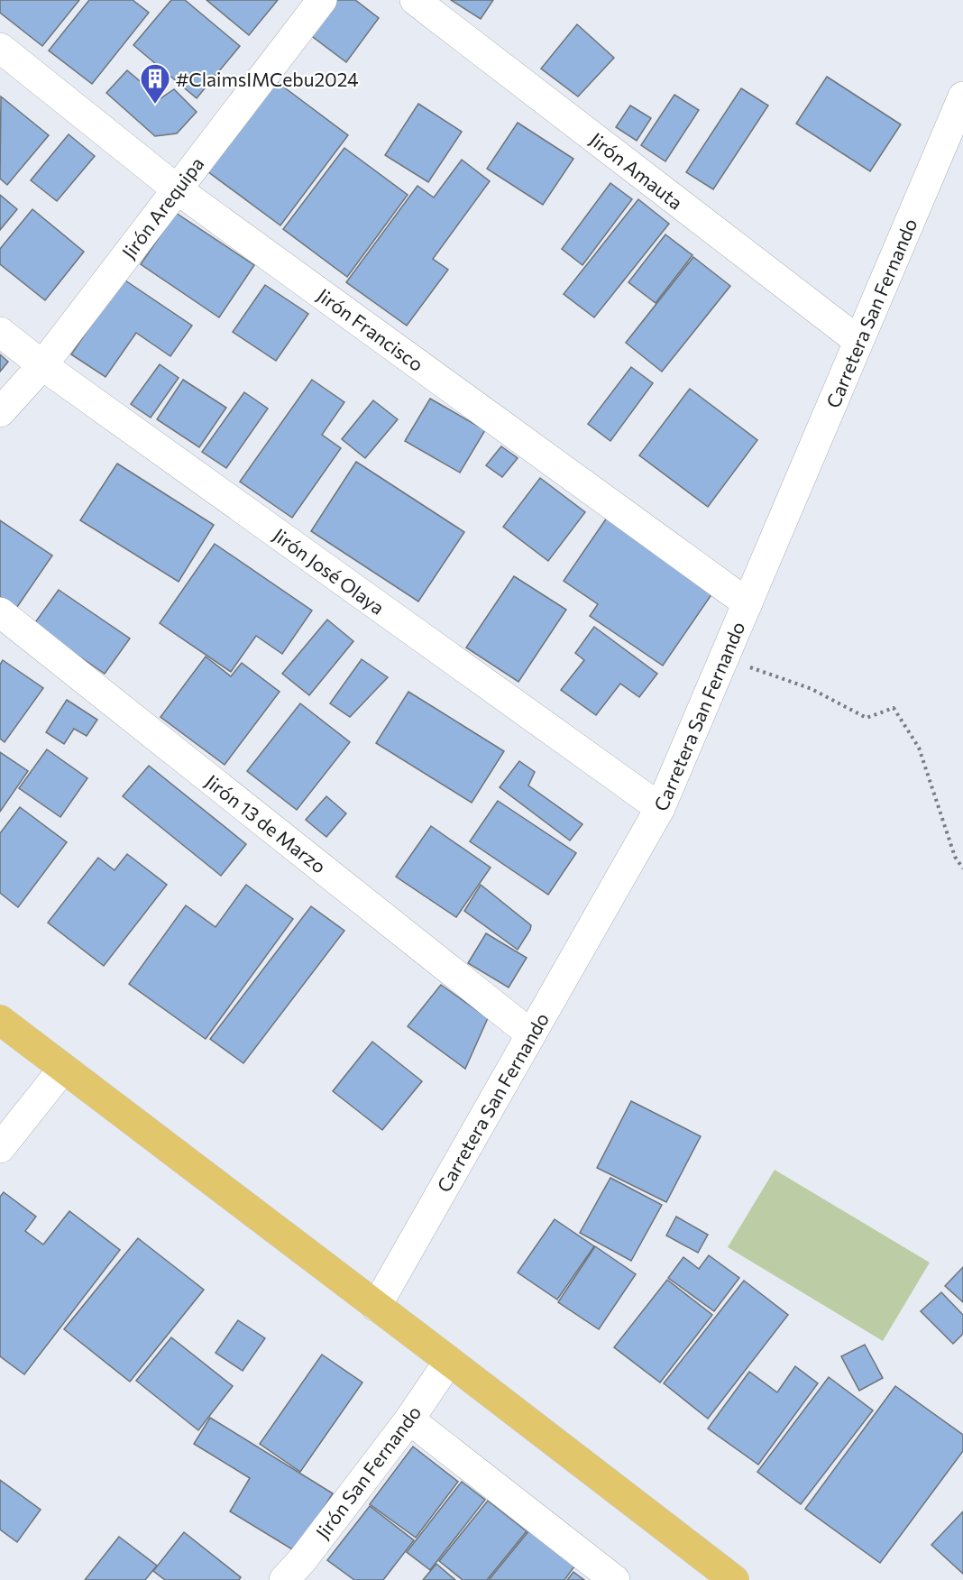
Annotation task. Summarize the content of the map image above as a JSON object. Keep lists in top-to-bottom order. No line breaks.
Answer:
{"streets":{"street":["Jirón Amauta","Jirón Arequipa","Carretera San Fernando","Jirón Francisco","Jirón José Olaya","Jirón 13 de Marzo","Jirón San Fernando"]},"crossings":[["Jirón Amauta","Carretera San Fernando"],["Jirón Arequipa","Jirón Francisco"],["Jirón Arequipa","Jirón José Olaya"],["Carretera San Fernando","Jirón Francisco"],["Carretera San Fernando","Jirón José Olaya"],["Carretera San Fernando","Jirón 13 de Marzo"]],"places":{"building":["#ClaimsIMCebu2024"]}}
